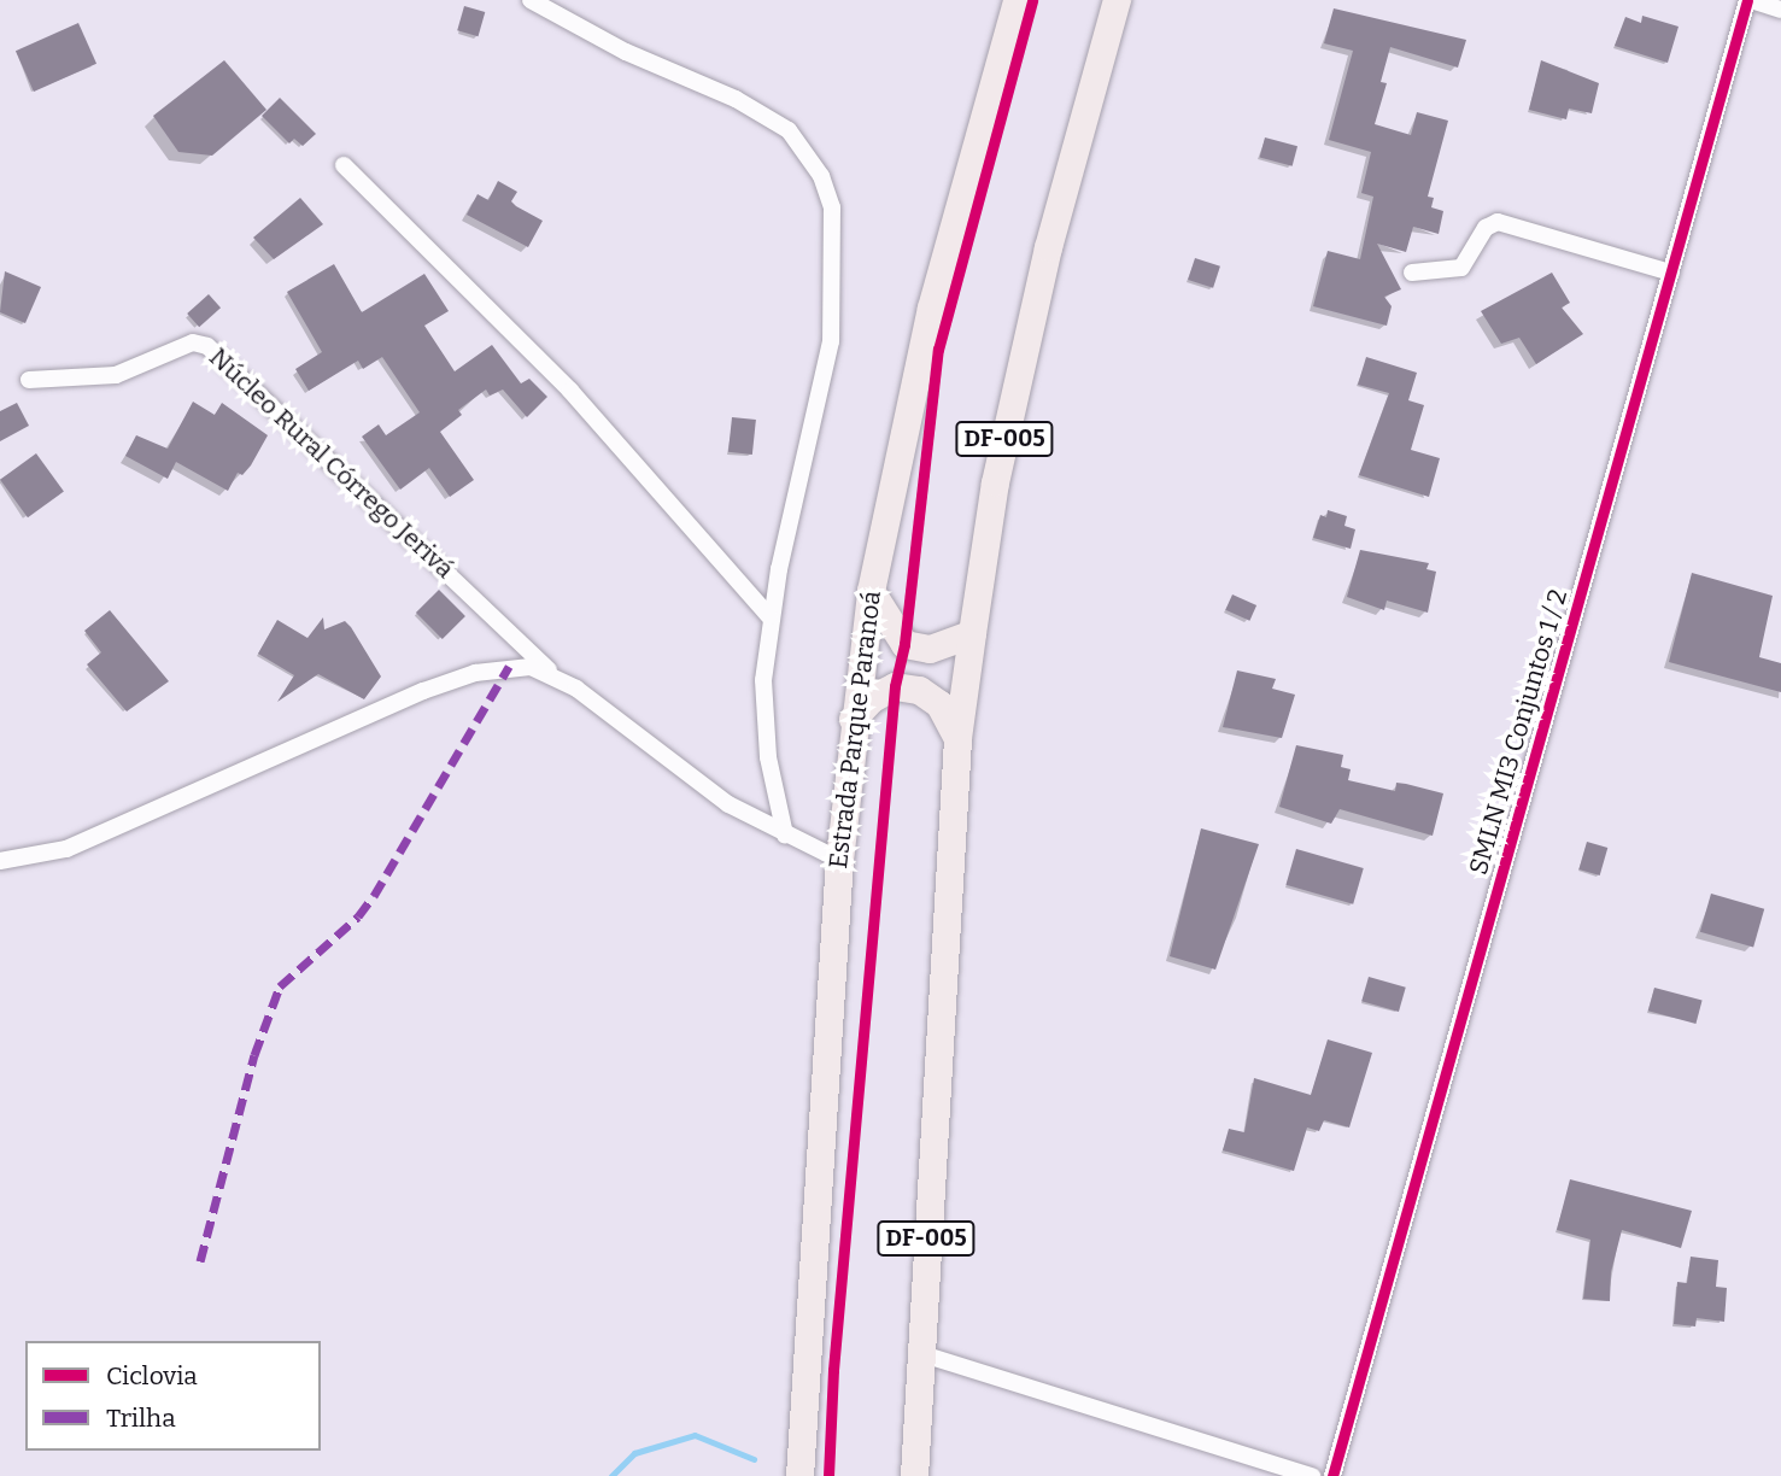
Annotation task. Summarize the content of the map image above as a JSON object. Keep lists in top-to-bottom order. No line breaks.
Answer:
{"streets":{"main road":["DF-005","Estrada Parque Paranoá"],"street":["Núcleo Rural Córrego Jerivá","SMLN MI3 Conjuntos 1 / 2"]},"crossings":[["Núcleo Rural Córrego Jerivá","Estrada Parque Paranoá"]],"legend":["Ciclovia","Trilha"]}
